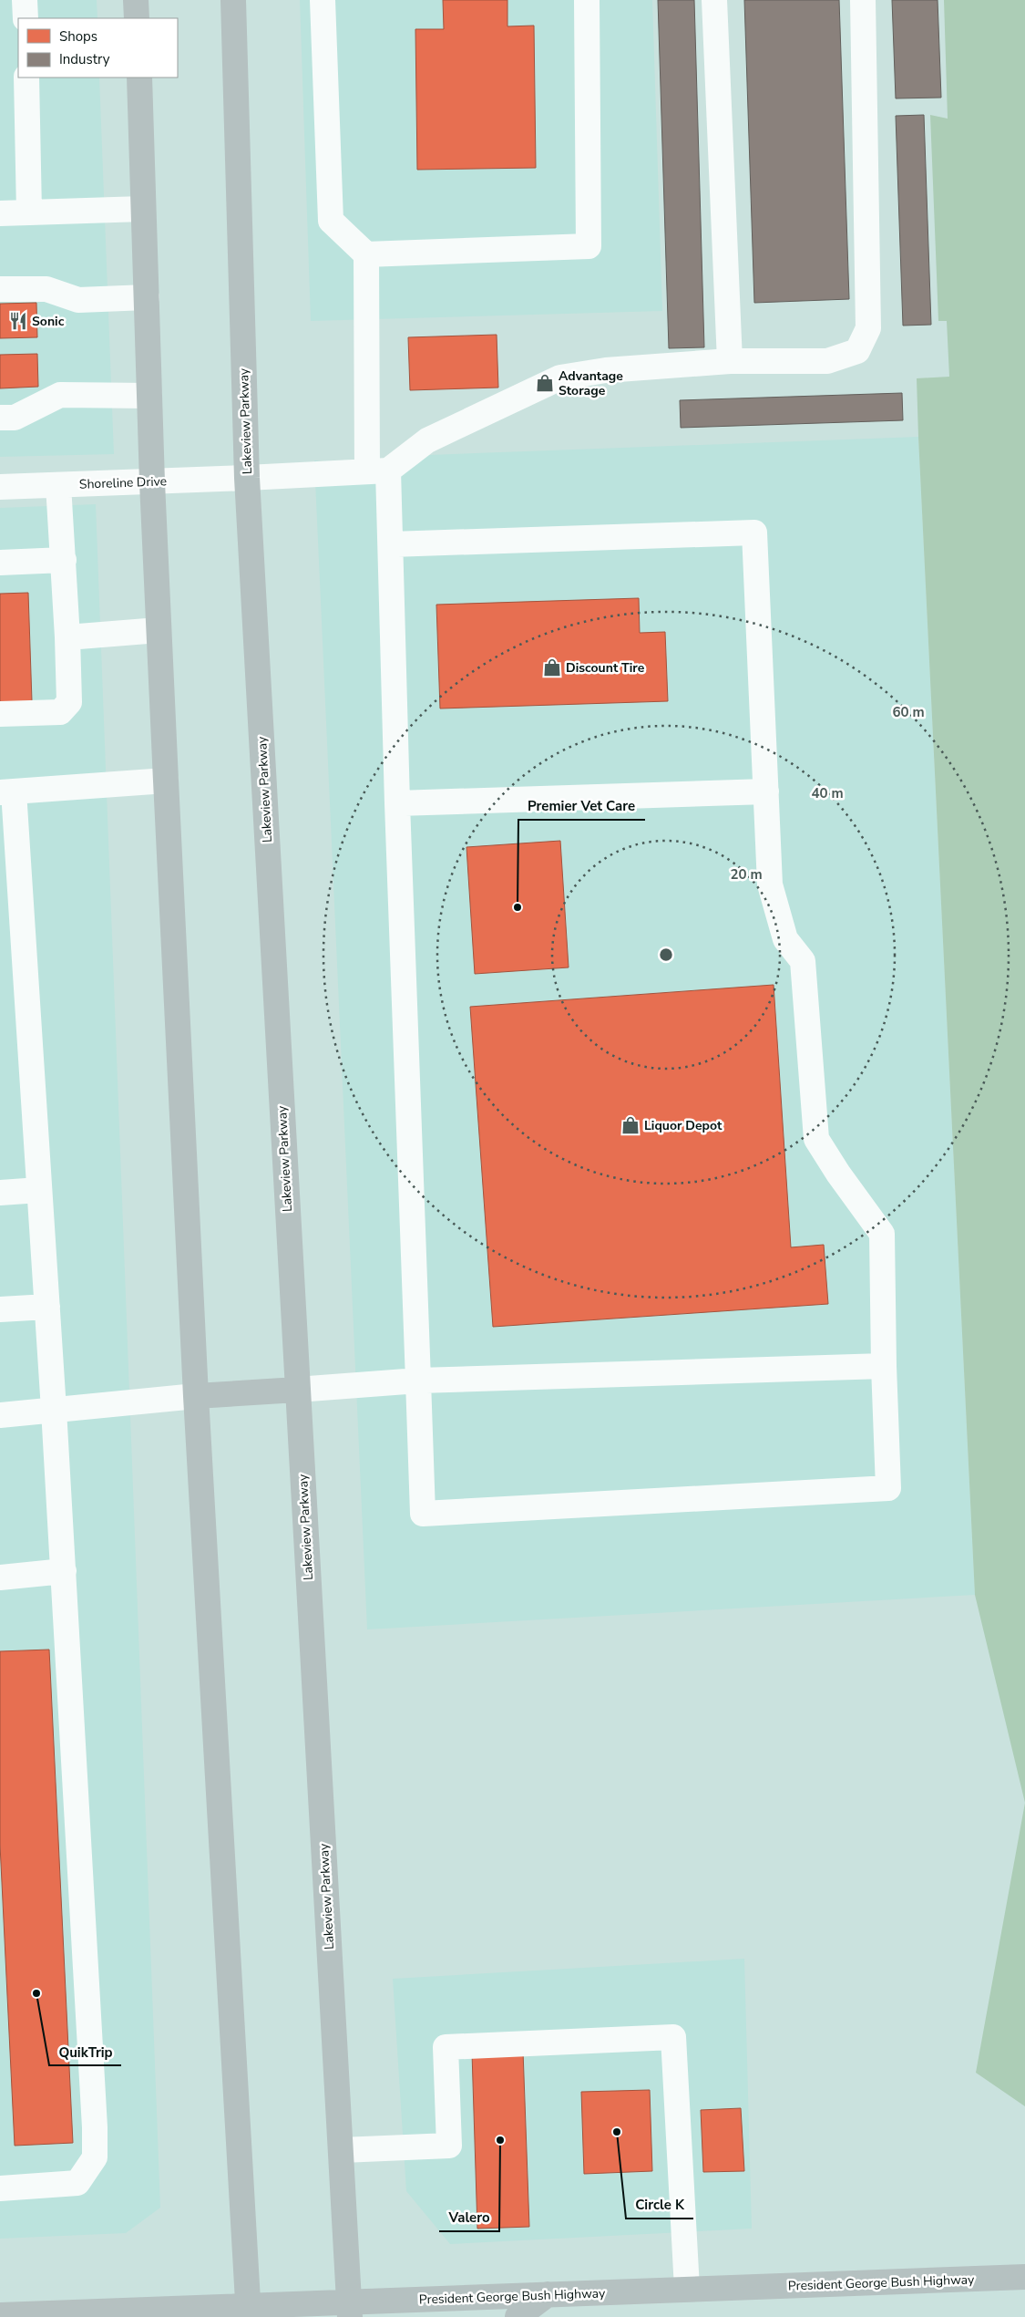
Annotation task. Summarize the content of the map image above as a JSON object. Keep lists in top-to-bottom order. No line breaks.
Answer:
{"streets":{"main road":["Lakeview Parkway","President George Bush Highway"],"street":["Shoreline Drive"]},"crossings":[["Lakeview Parkway","Shoreline Drive"],["Lakeview Parkway","President George Bush Highway"]],"places":{"restaurant":["Sonic"],"shop":["Advantage Storage","Discount Tire","Liquor Depot"],"other":["Premier Vet Care","QuikTrip","Circle K","Valero"]},"legend":["Shops","Industry"],"rings":["60 m","40 m","20 m"]}
